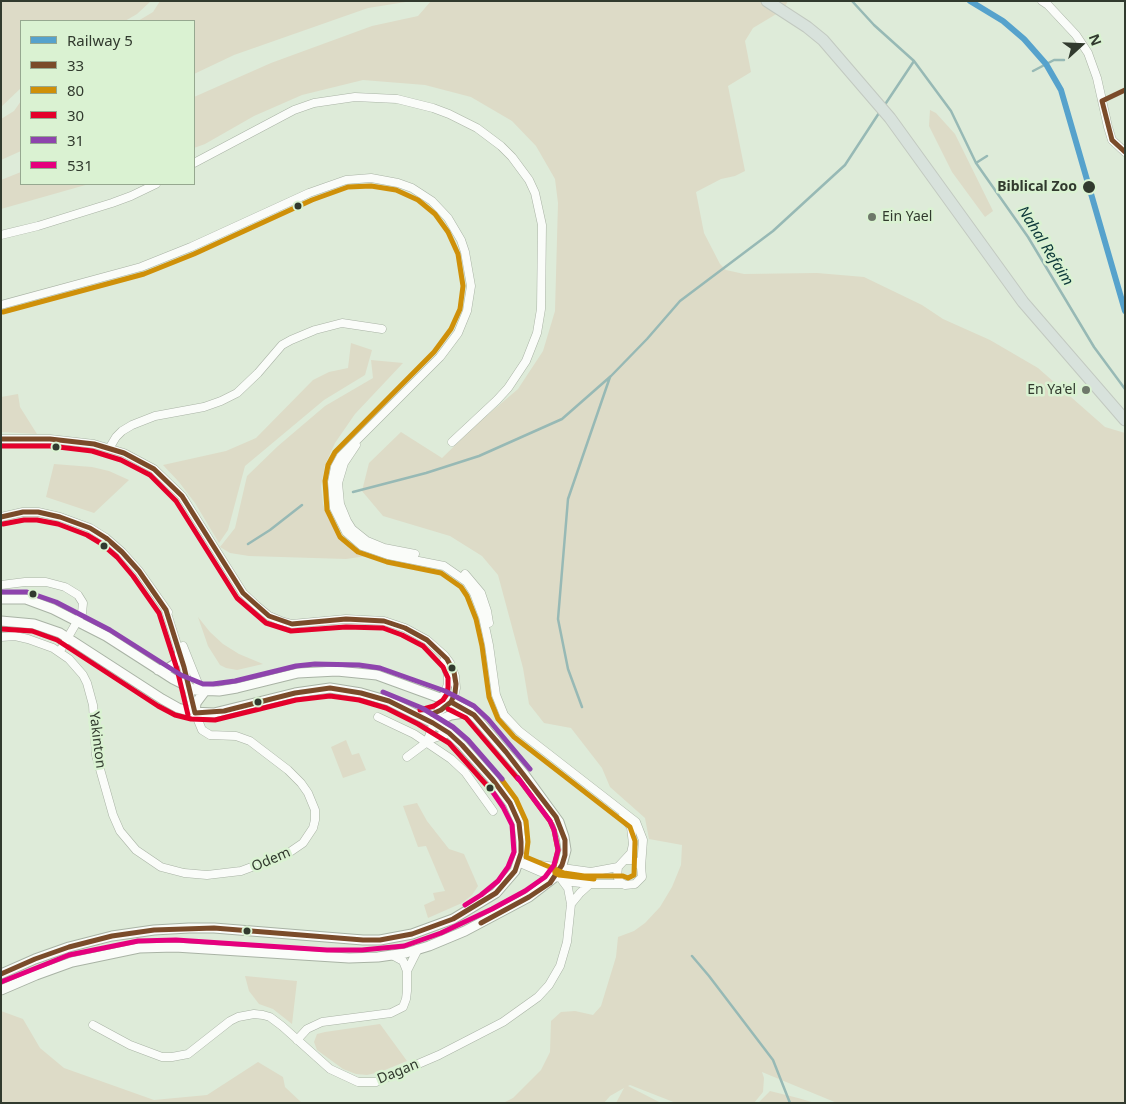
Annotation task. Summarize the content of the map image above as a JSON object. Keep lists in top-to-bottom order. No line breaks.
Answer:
{"streets":{"street":["Yakinton","Odem","Dagan"]},"crossings":[["Yakinton","Odem"]],"water":["Nahal Refaim"],"places":["Biblical Zoo","Ein Yael","En Ya'el"],"lines":["rail line 5","transit line 33","transit line 80","transit line 30","transit line 31","transit line 531"],"legend":["Railway 5","33","80","30","31","531"],"north":"right"}
